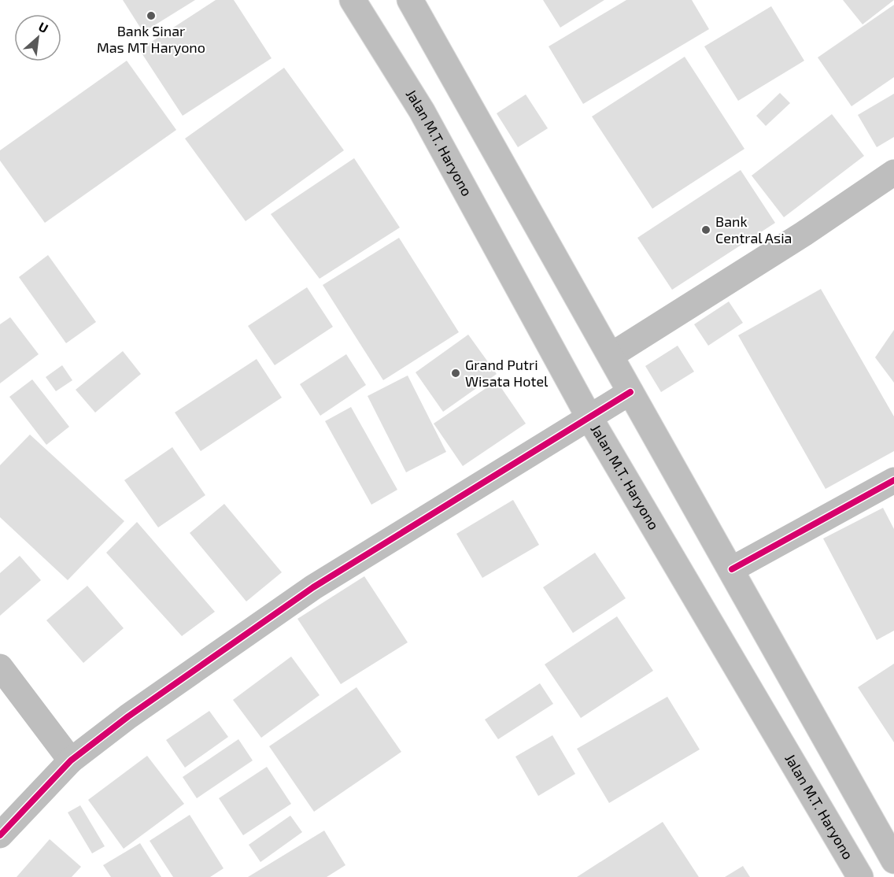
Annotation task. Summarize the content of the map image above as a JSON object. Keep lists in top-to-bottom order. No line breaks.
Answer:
{"streets":{"main road":["Jalan M.T. Haryono"]},"places":["Bank Sinar Mas MT Haryono","Bank Central Asia","Grand Putri Wisata Hotel"],"north":"top right"}
